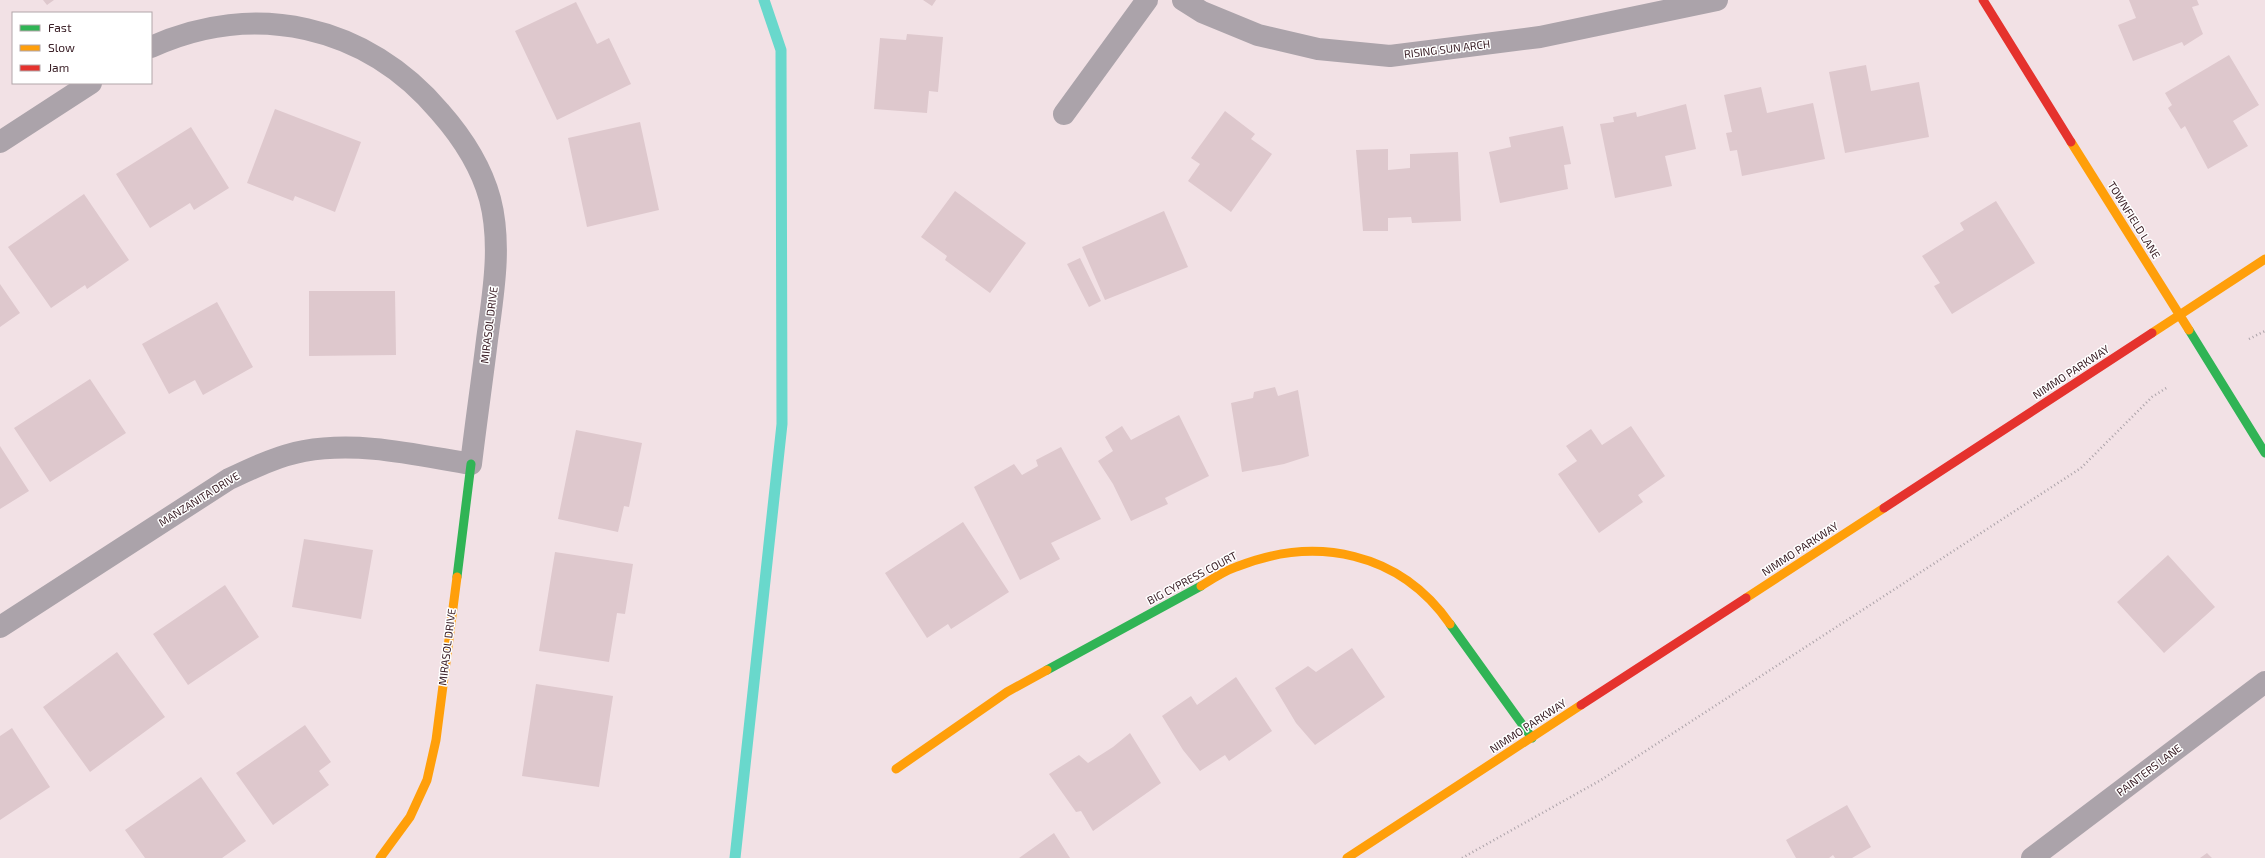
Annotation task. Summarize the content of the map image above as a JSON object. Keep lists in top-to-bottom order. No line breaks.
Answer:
{"streets":{"street":["RISING SUN ARCH","TOWNFIELD LANE","MIRASOL DRIVE","NIMMO PARKWAY","MANZANITA DRIVE","BIG CYPRESS COURT","PAINTERS LANE"]},"crossings":[["TOWNFIELD LANE","NIMMO PARKWAY"],["MIRASOL DRIVE","MANZANITA DRIVE"],["NIMMO PARKWAY","BIG CYPRESS COURT"]],"legend":["Fast","Slow","Jam"]}
